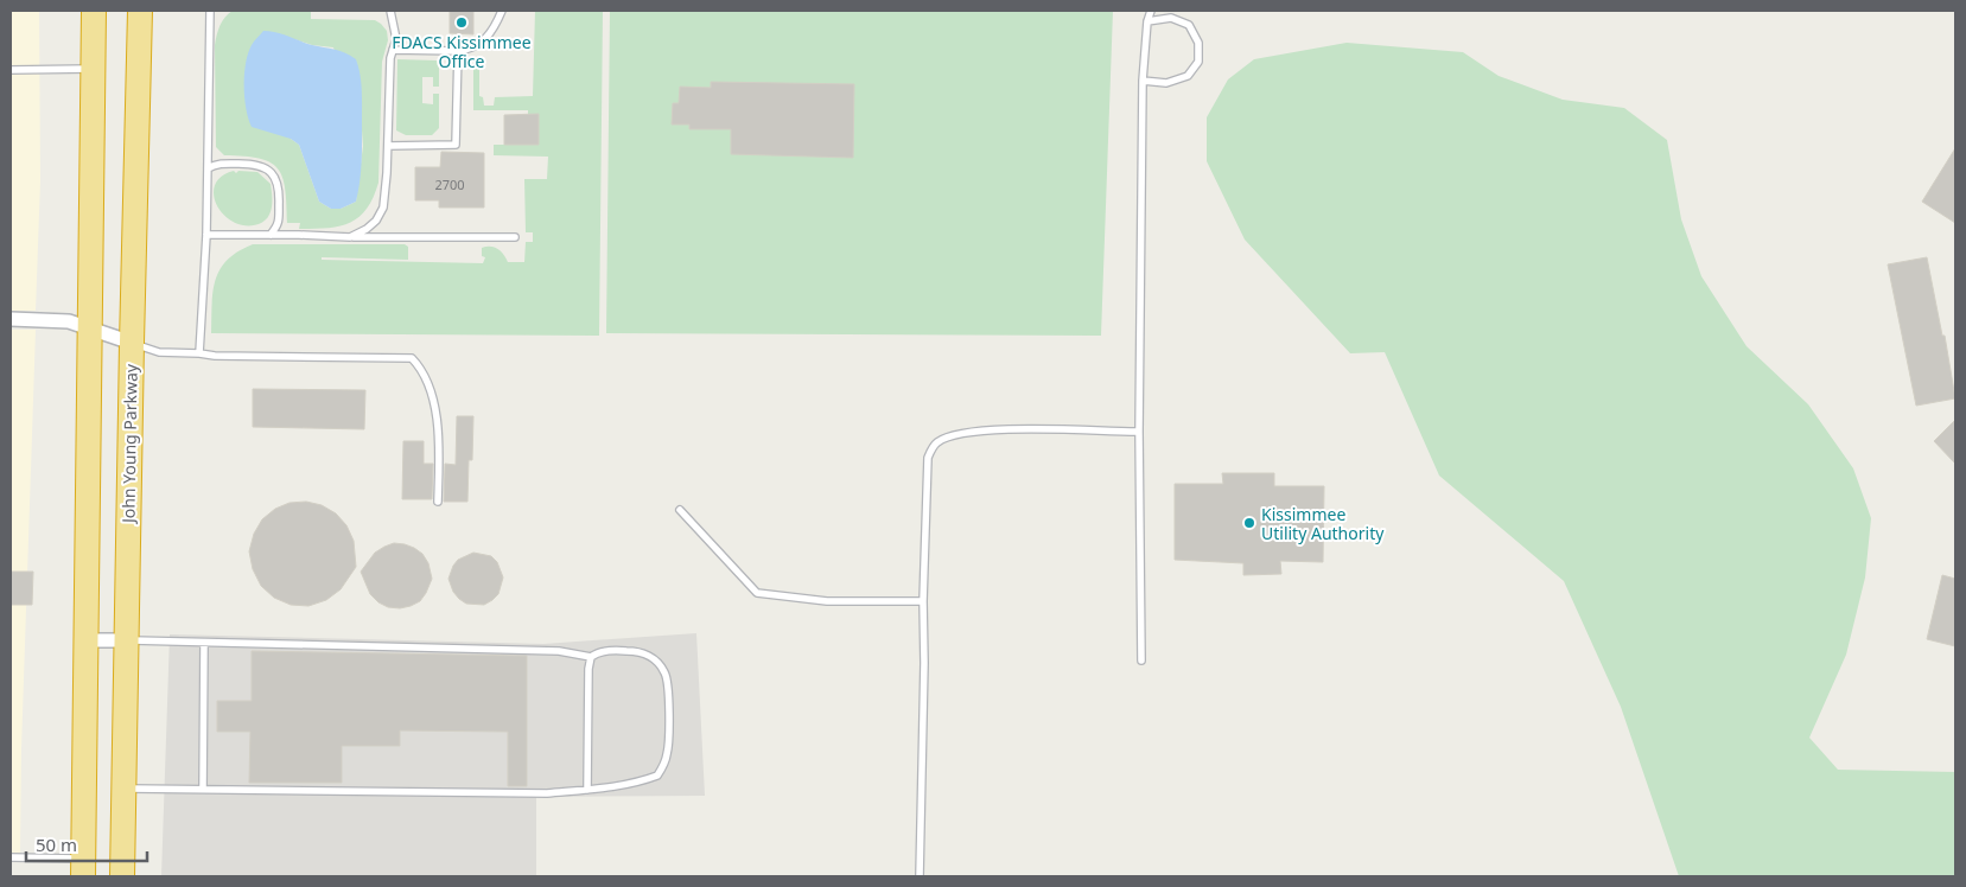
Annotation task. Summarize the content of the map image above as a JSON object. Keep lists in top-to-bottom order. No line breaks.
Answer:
{"streets":{"highway":["John Young Parkway"]},"places":["FDACS Kissimmee Office","Kissimmee Utility Authority"],"house_numbers":["2700"],"scale_bar":"50 m"}
